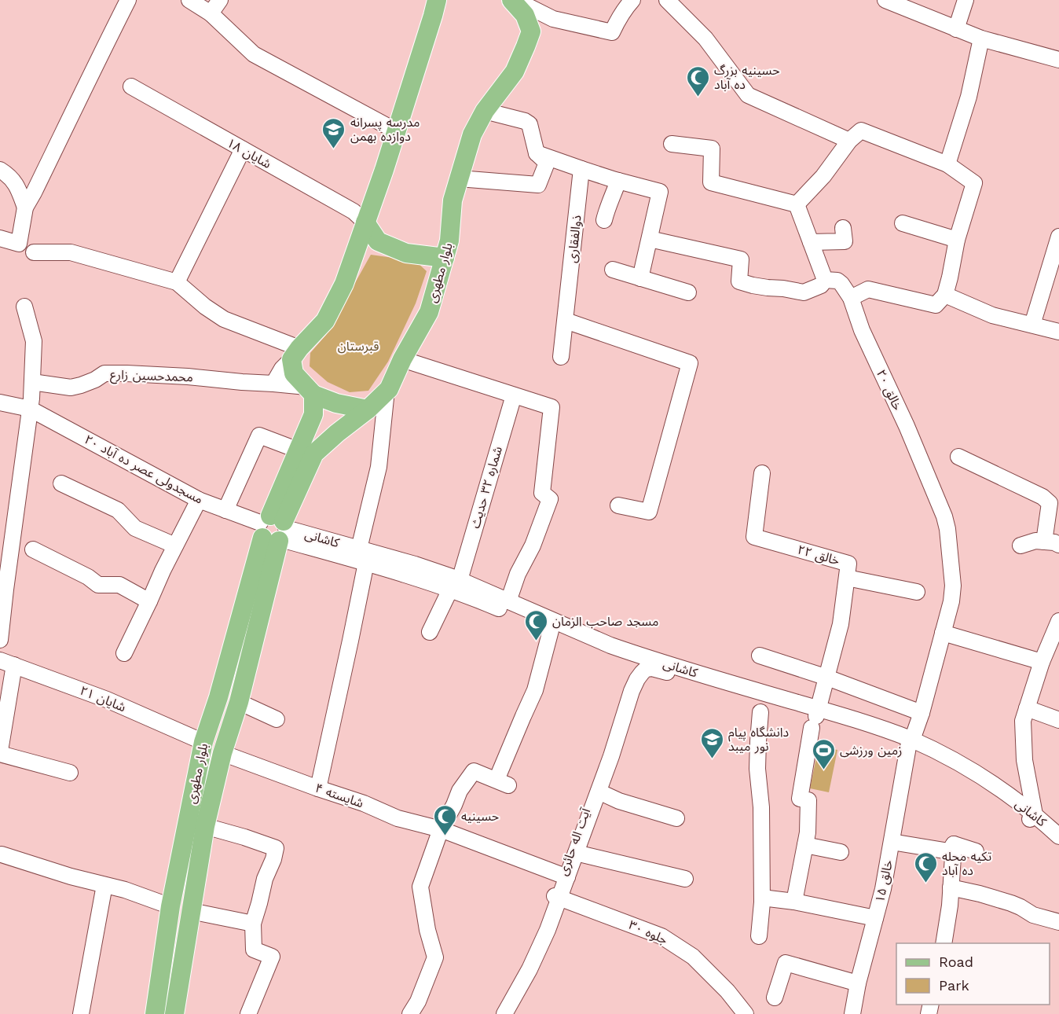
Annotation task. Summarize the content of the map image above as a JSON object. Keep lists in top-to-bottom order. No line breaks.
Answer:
{"streets":{"main road":["بلوار مطهری"],"street":["شایان ۱۸","ذوالفقاری","محمدحسین زارع","خالق ۲۰","مسجدولی عصر ده آباد ۲۰","شماره ۳۲ حدیث","کاشانی","خالق ۲۲","شایان ۲۱","شایسته ۴","آیت اله حائری","خالق ۱۵","جلوه ۳۰"]},"crossings":[["بلوار مطهری","محمدحسین زارع"],["بلوار مطهری","مسجدولی عصر ده آباد ۲۰"],["بلوار مطهری","کاشانی"],["بلوار مطهری","شایان ۲۱"],["بلوار مطهری","شایسته ۴"],["خالق ۲۰","کاشانی"],["خالق ۲۰","خالق ۱۵"],["مسجدولی عصر ده آباد ۲۰","کاشانی"],["شماره ۳۲ حدیث","کاشانی"],["کاشانی","خالق ۲۲"],["کاشانی","آیت اله حائری"],["کاشانی","خالق ۱۵"],["شایسته ۴","آیت اله حائری"],["آیت اله حائری","جلوه ۳۰"]],"parks":["قبرستان"],"places":{"mosque":["حسینیه بزرگ ده آباد","مسجد صاحب الزمان","حسینیه","تکیه محله ده آباد"],"school or university":["مدرسه پسرانه دوازده بهمن","دانشگاه پیام نور میبد"],"sports":["زمین ورزشی"]},"legend":["Road","Park"]}
